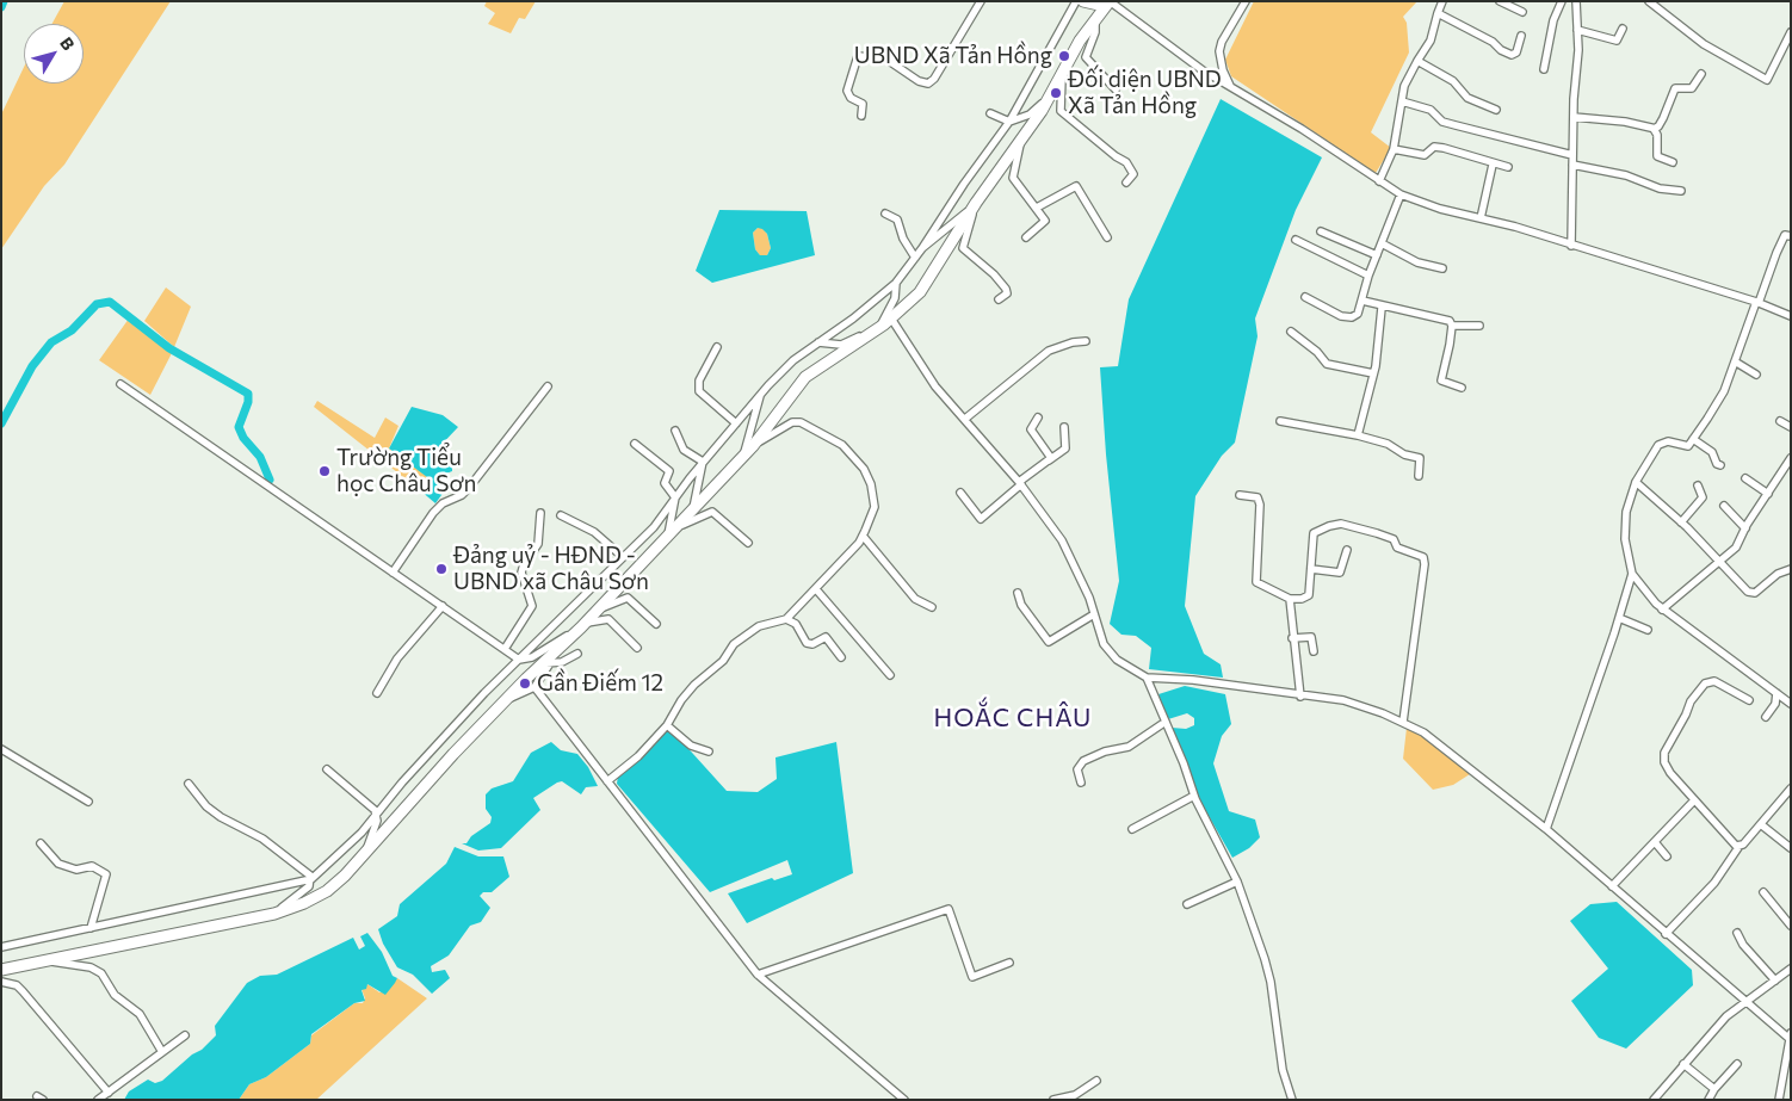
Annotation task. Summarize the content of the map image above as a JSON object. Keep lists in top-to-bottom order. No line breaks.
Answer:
{"districts":["HOẮC CHÂU"],"places":["UBND Xã Tản Hồng","Đối diện UBND Xã Tản Hồng","Trường Tiểu học Châu Sơn","Đảng uỷ - HĐND - UBND xã Châu Sơn","Gần Điếm 12"],"north":"top right"}
